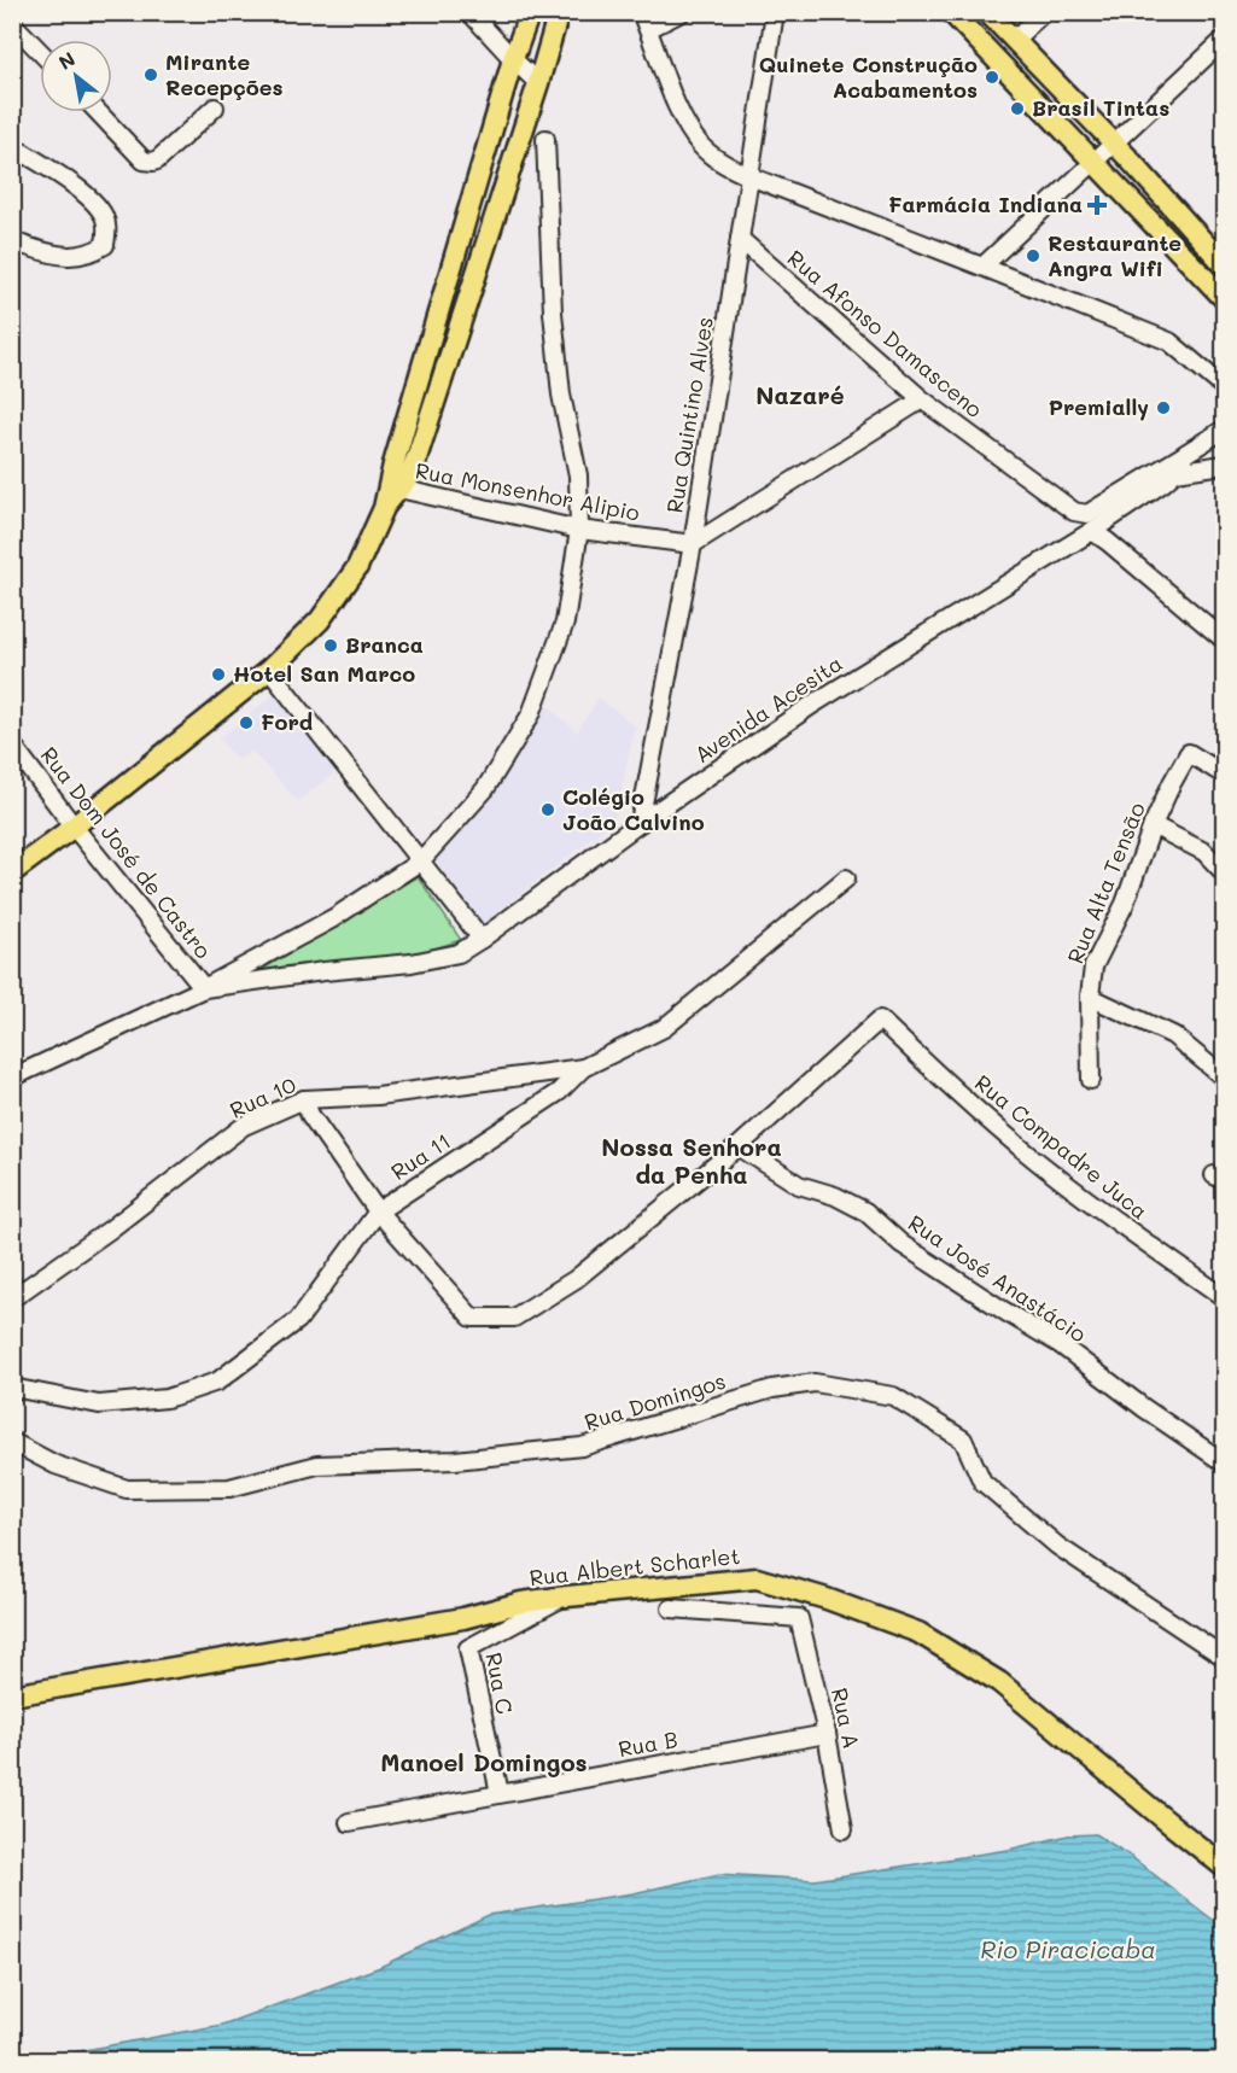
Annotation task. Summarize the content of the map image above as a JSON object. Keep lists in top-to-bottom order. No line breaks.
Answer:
{"streets":{"main road":["Rua Albert Scharlet"],"street":["Rua Afonso Damasceno","Rua Quintino Alves","Rua Monsenhor Alipio","Avenida Acesita","Rua Dom José de Castro","Rua Alta Tensão","Rua 10","Rua Compadre Juca","Rua 11","Rua José Anastácio","Rua Domingos","Rua C","Rua A","Rua B"]},"crossings":[["Rua Afonso Damasceno","Rua Quintino Alves"],["Rua Afonso Damasceno","Avenida Acesita"],["Rua Quintino Alves","Rua Monsenhor Alipio"],["Rua Quintino Alves","Avenida Acesita"],["Avenida Acesita","Rua Dom José de Castro"],["Rua 10","Rua 11"],["Rua Compadre Juca","Rua José Anastácio"],["Rua Albert Scharlet","Rua C"],["Rua C","Rua B"],["Rua A","Rua B"]],"districts":["Nazaré","Nossa Senhora da Penha","Manoel Domingos"],"water":["Rio Piracicaba"],"places":{"other":["Mirante Recepções","Quinete Construção Acabamentos","Brasil Tintas","Restaurante Angra Wifi","Premially","Branca","Hotel San Marco","Ford","Colégio João Calvino"],"health":["Farmácia Indiana"]},"north":"top left"}
